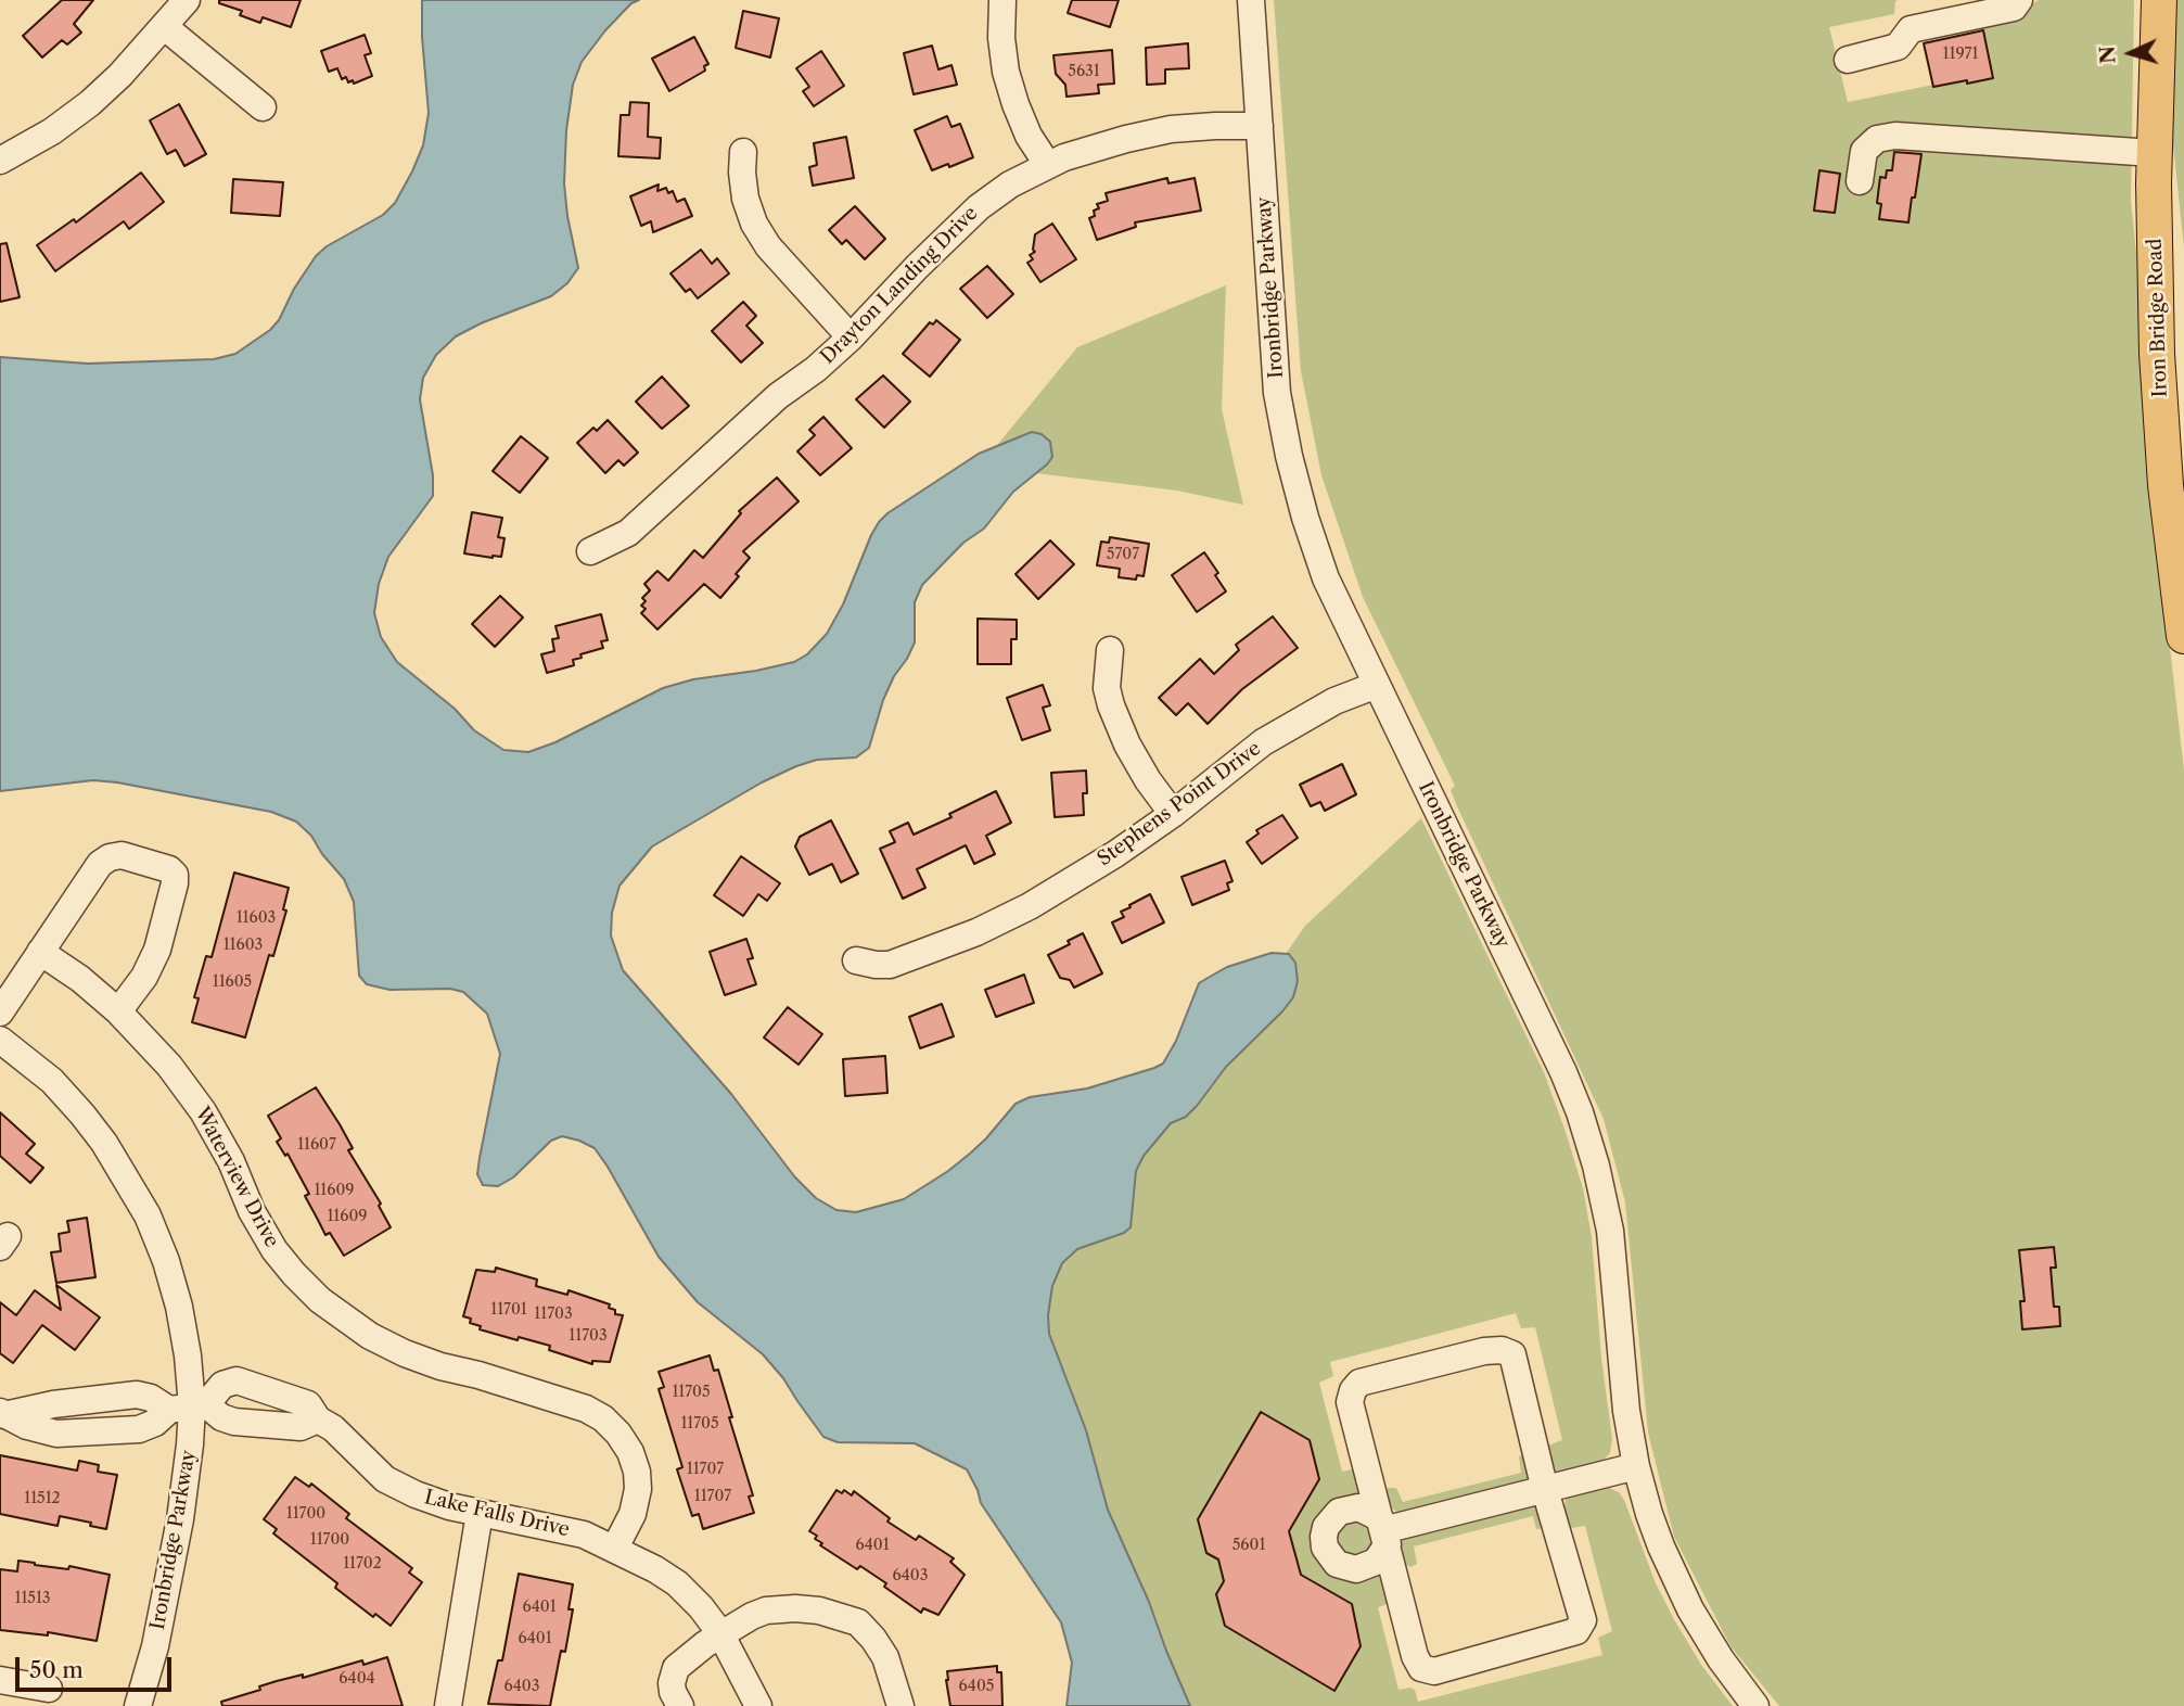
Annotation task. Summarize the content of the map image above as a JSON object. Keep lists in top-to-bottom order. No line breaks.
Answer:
{"streets":{"main road":["Iron Bridge Road"],"street":["Drayton Landing Drive","Ironbridge Parkway","Stephens Point Drive","Waterview Drive","Lake Falls Drive"]},"crossings":[["Drayton Landing Drive","Ironbridge Parkway"],["Ironbridge Parkway","Stephens Point Drive"],["Ironbridge Parkway","Lake Falls Drive"],["Waterview Drive","Lake Falls Drive"]],"house_numbers":["11971","5631","5707","11603","11603","11605","11607","11609","11609","11701","11703","11703","11705","11705","11707","11707","11512","11700","11700","6401","5601","11702","6403","11513","6401","6401","6404","6403","6405"],"scale_bar":"50 m","north":"left"}
